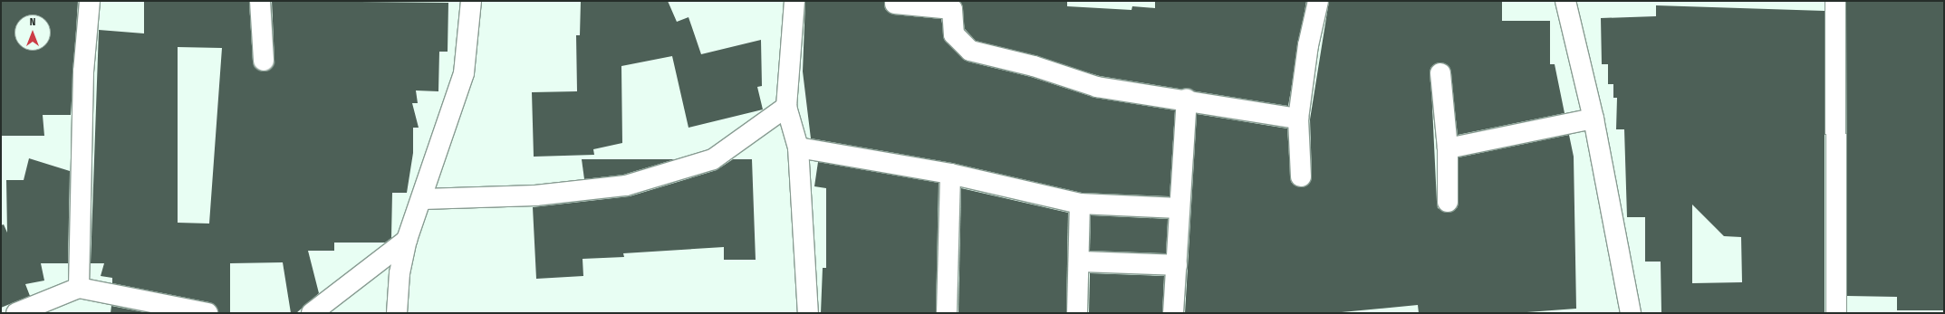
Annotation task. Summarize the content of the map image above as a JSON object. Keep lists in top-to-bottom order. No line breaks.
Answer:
{"north":"top"}
